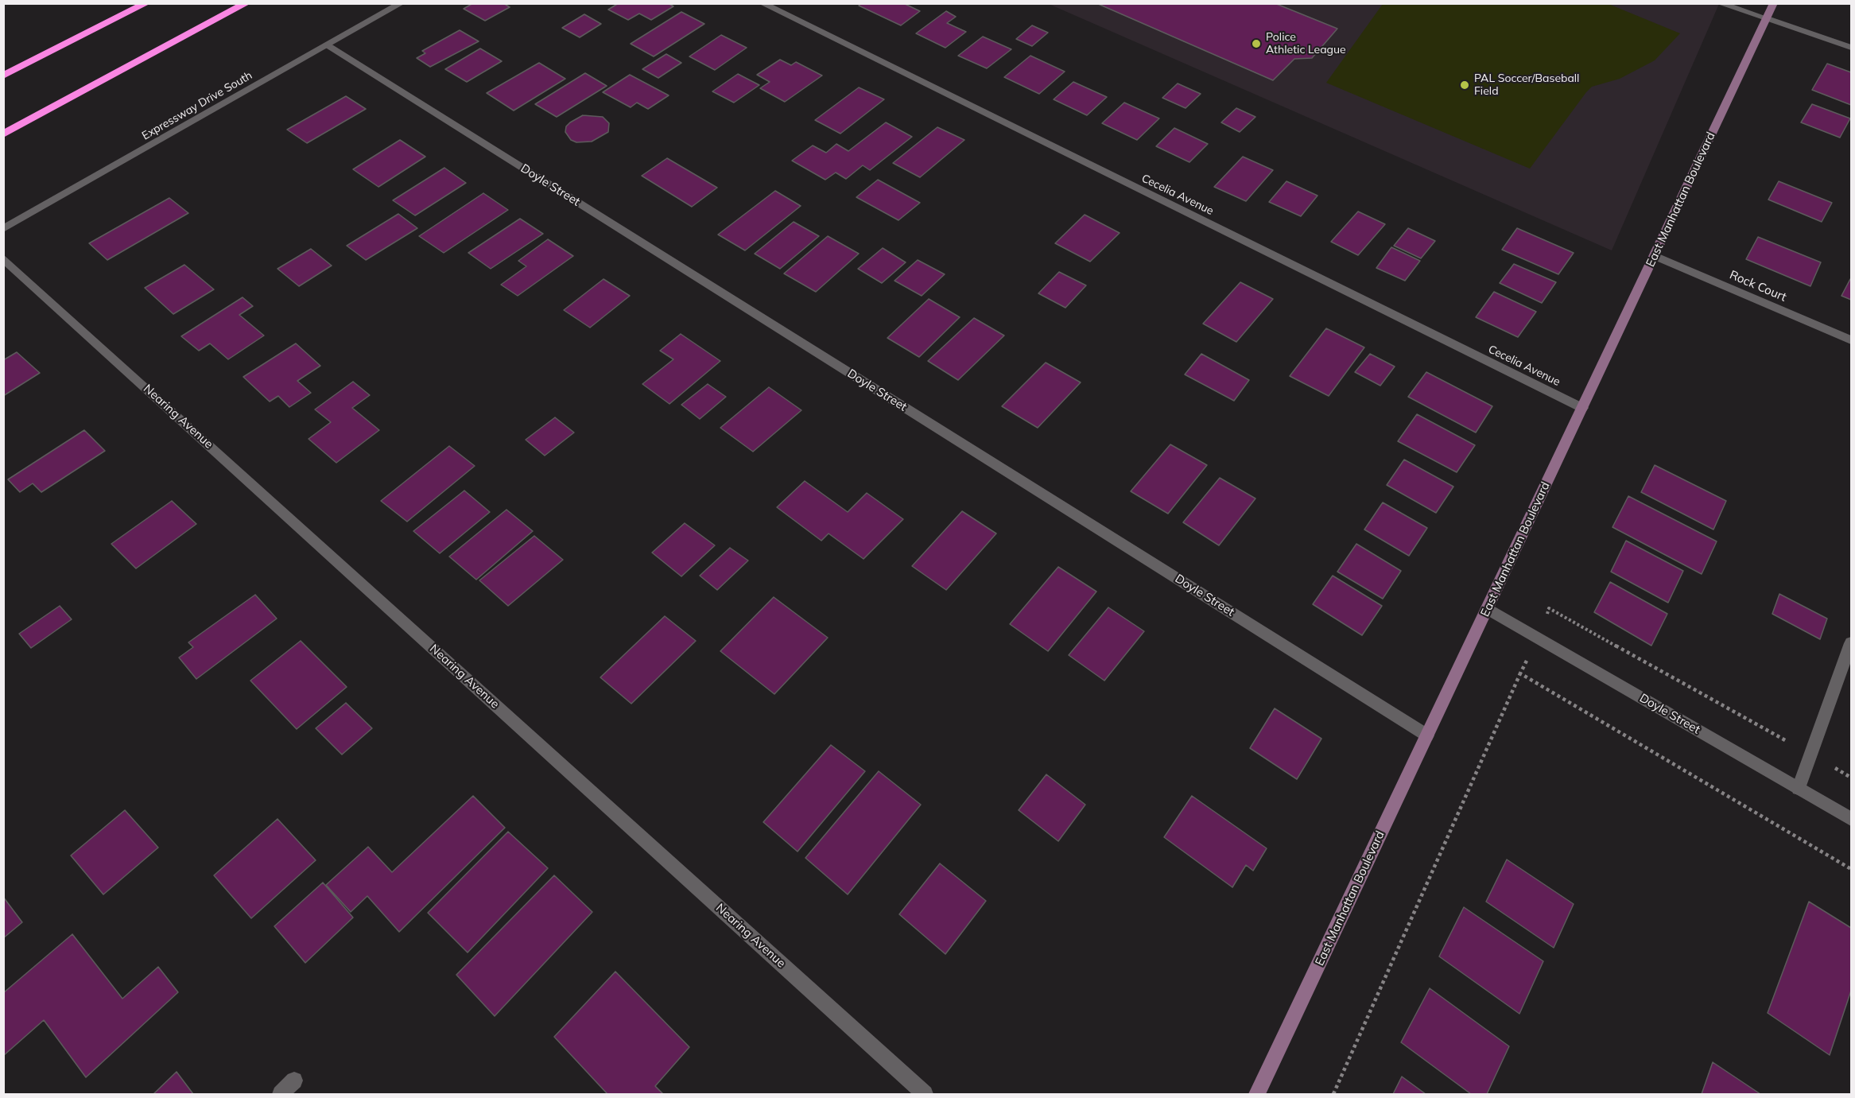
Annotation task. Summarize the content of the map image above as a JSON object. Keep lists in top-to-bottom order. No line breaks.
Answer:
{"streets":{"main road":["East Manhattan Boulevard"],"street":["Expressway Drive South","Doyle Street","Cecelia Avenue","Rock Court","Nearing Avenue"]},"crossings":[["Expressway Drive South","Doyle Street"],["Doyle Street","East Manhattan Boulevard"],["Cecelia Avenue","East Manhattan Boulevard"],["East Manhattan Boulevard","Rock Court"]],"places":["Police Athletic League","PAL Soccer/Baseball Field"]}
